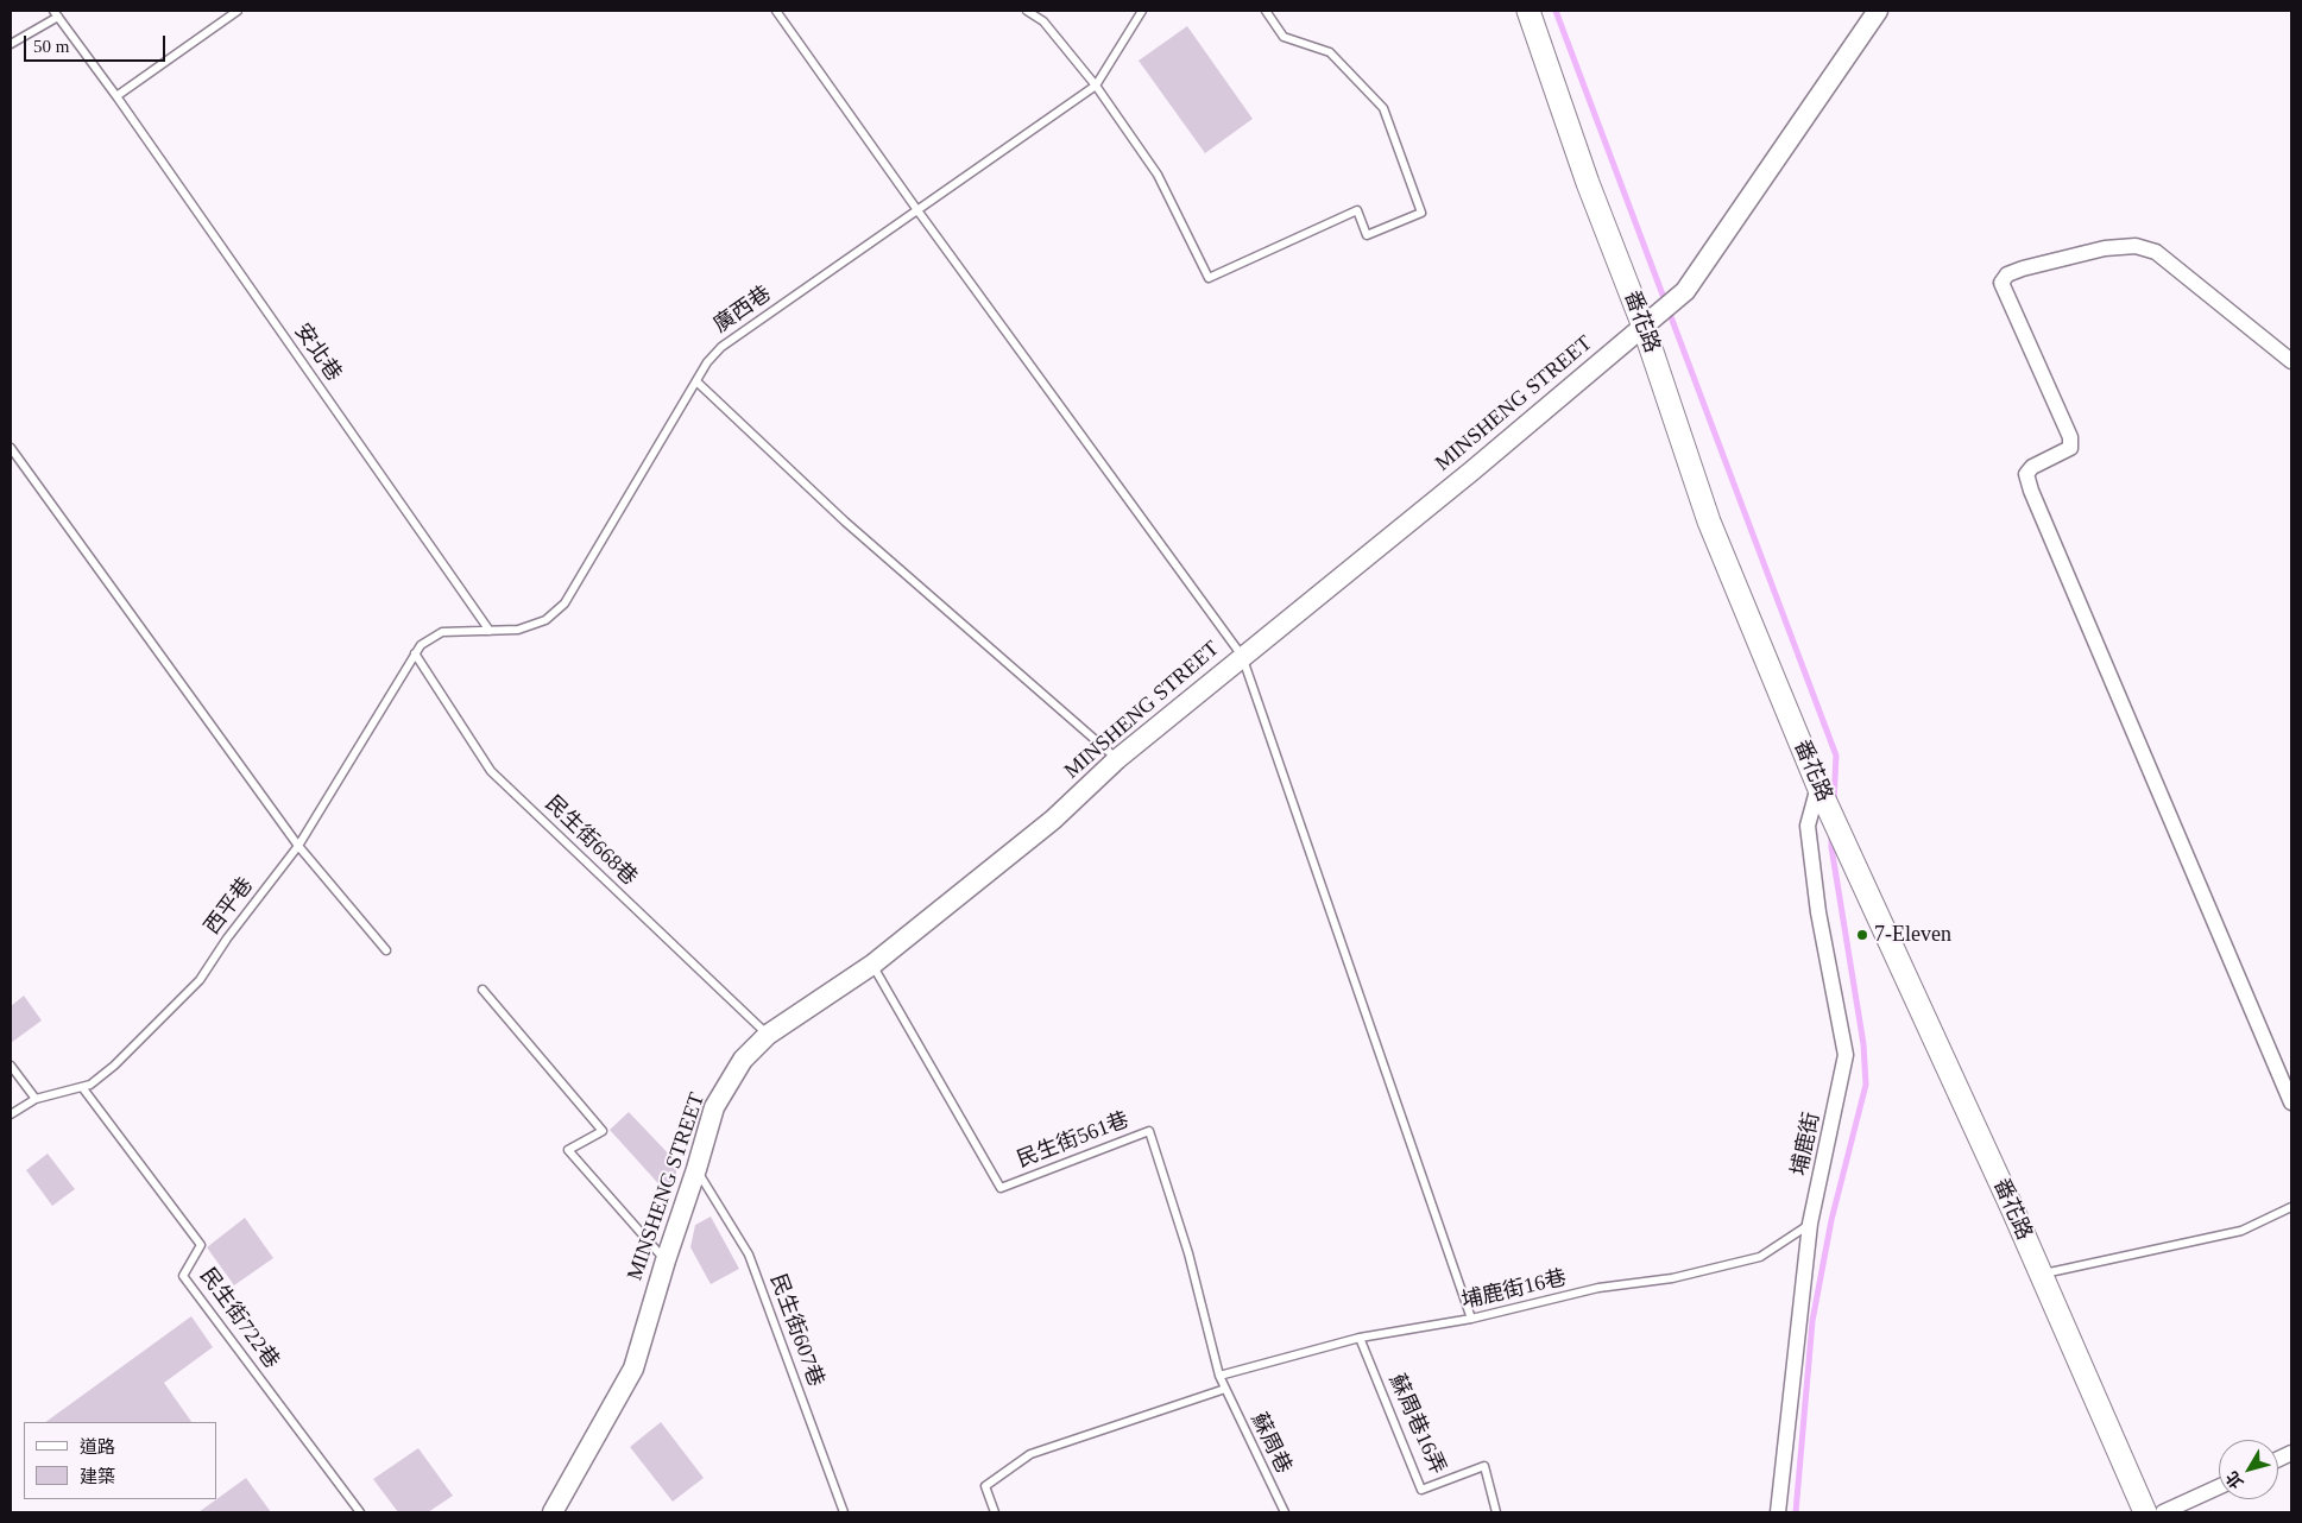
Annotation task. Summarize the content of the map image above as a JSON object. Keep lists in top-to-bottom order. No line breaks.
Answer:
{"streets":{"main road":["番花路"],"street":["MINSHENG STREET","埔鹿街"],"lane":["廣西巷","安北巷","民生街668巷","西平巷","民生街561巷","埔鹿街16巷","民生街722巷","民生街607巷","蘇周巷16弄","蘇周巷"]},"crossings":[["廣西巷","安北巷"],["廣西巷","民生街668巷"],["廣西巷","西平巷"],["番花路","MINSHENG STREET"],["番花路","埔鹿街"],["MINSHENG STREET","民生街668巷"],["MINSHENG STREET","民生街561巷"],["MINSHENG STREET","民生街607巷"],["民生街668巷","西平巷"],["西平巷","民生街722巷"],["民生街561巷","埔鹿街16巷"],["民生街561巷","蘇周巷"],["埔鹿街","埔鹿街16巷"],["埔鹿街16巷","蘇周巷16弄"]],"places":["7-Eleven"],"legend":["道路","建築"],"scale_bar":"50 m","north":"bottom left"}
